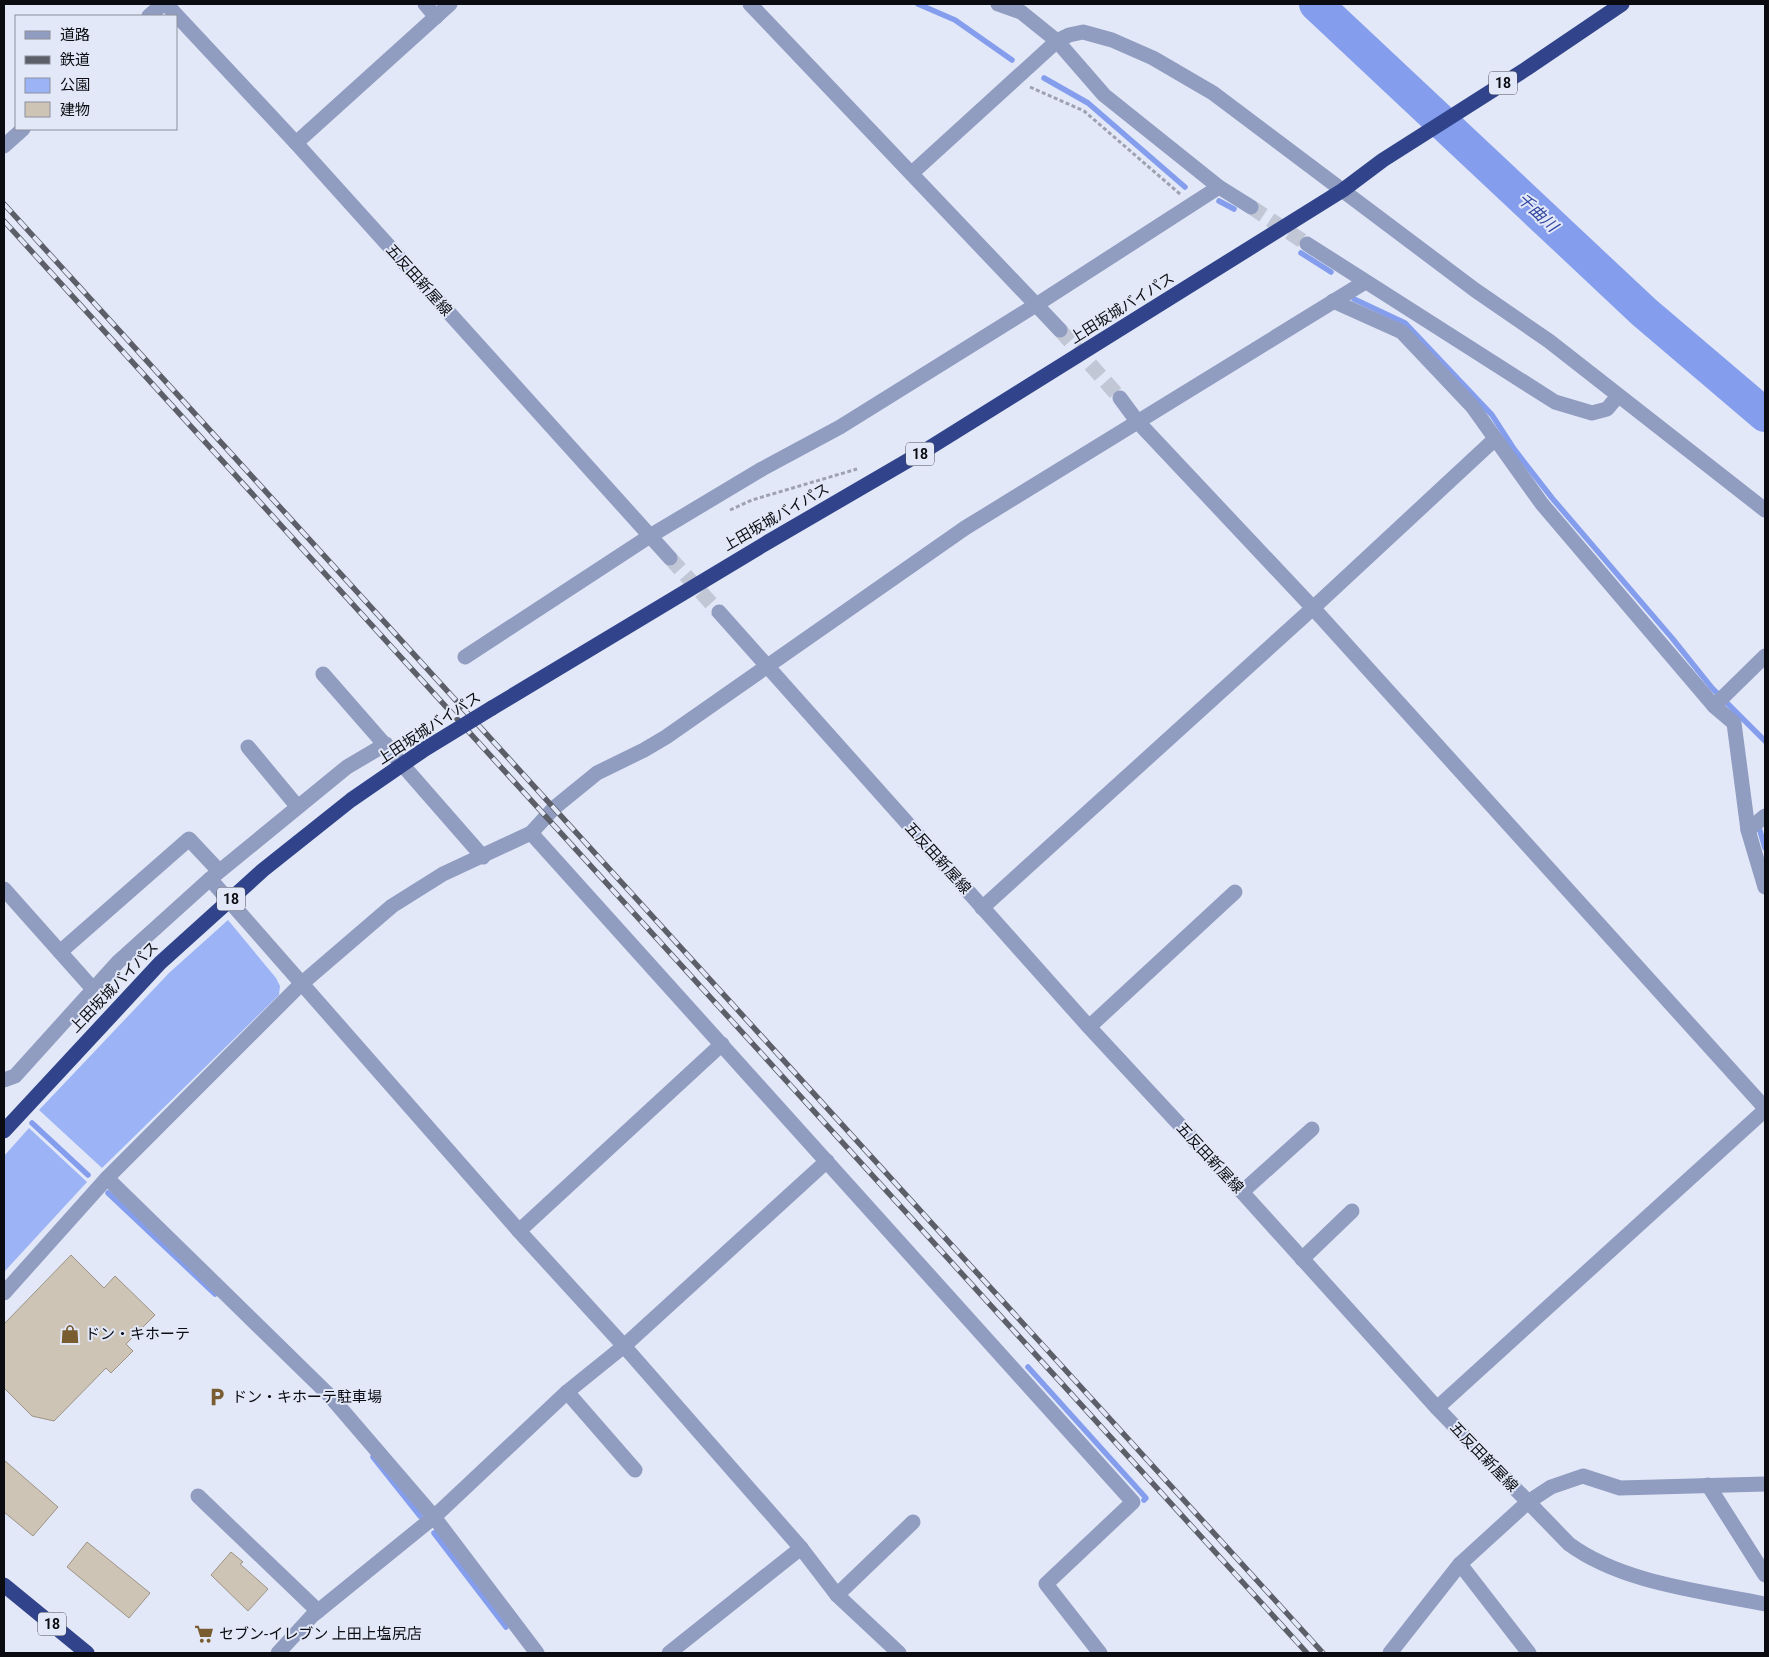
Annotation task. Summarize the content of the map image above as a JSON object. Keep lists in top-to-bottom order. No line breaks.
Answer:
{"streets":{"highway":["18","上田坂城バイパス"],"street":["五反田新屋線"]},"water":["千曲川"],"places":{"shop":["ドン・キホーテ"],"parking":["ドン・キホーテ駐車場"],"supermarket":["セブン-イレブン 上田上塩尻店"]},"legend":["道路","鉄道","公園","建物"]}
